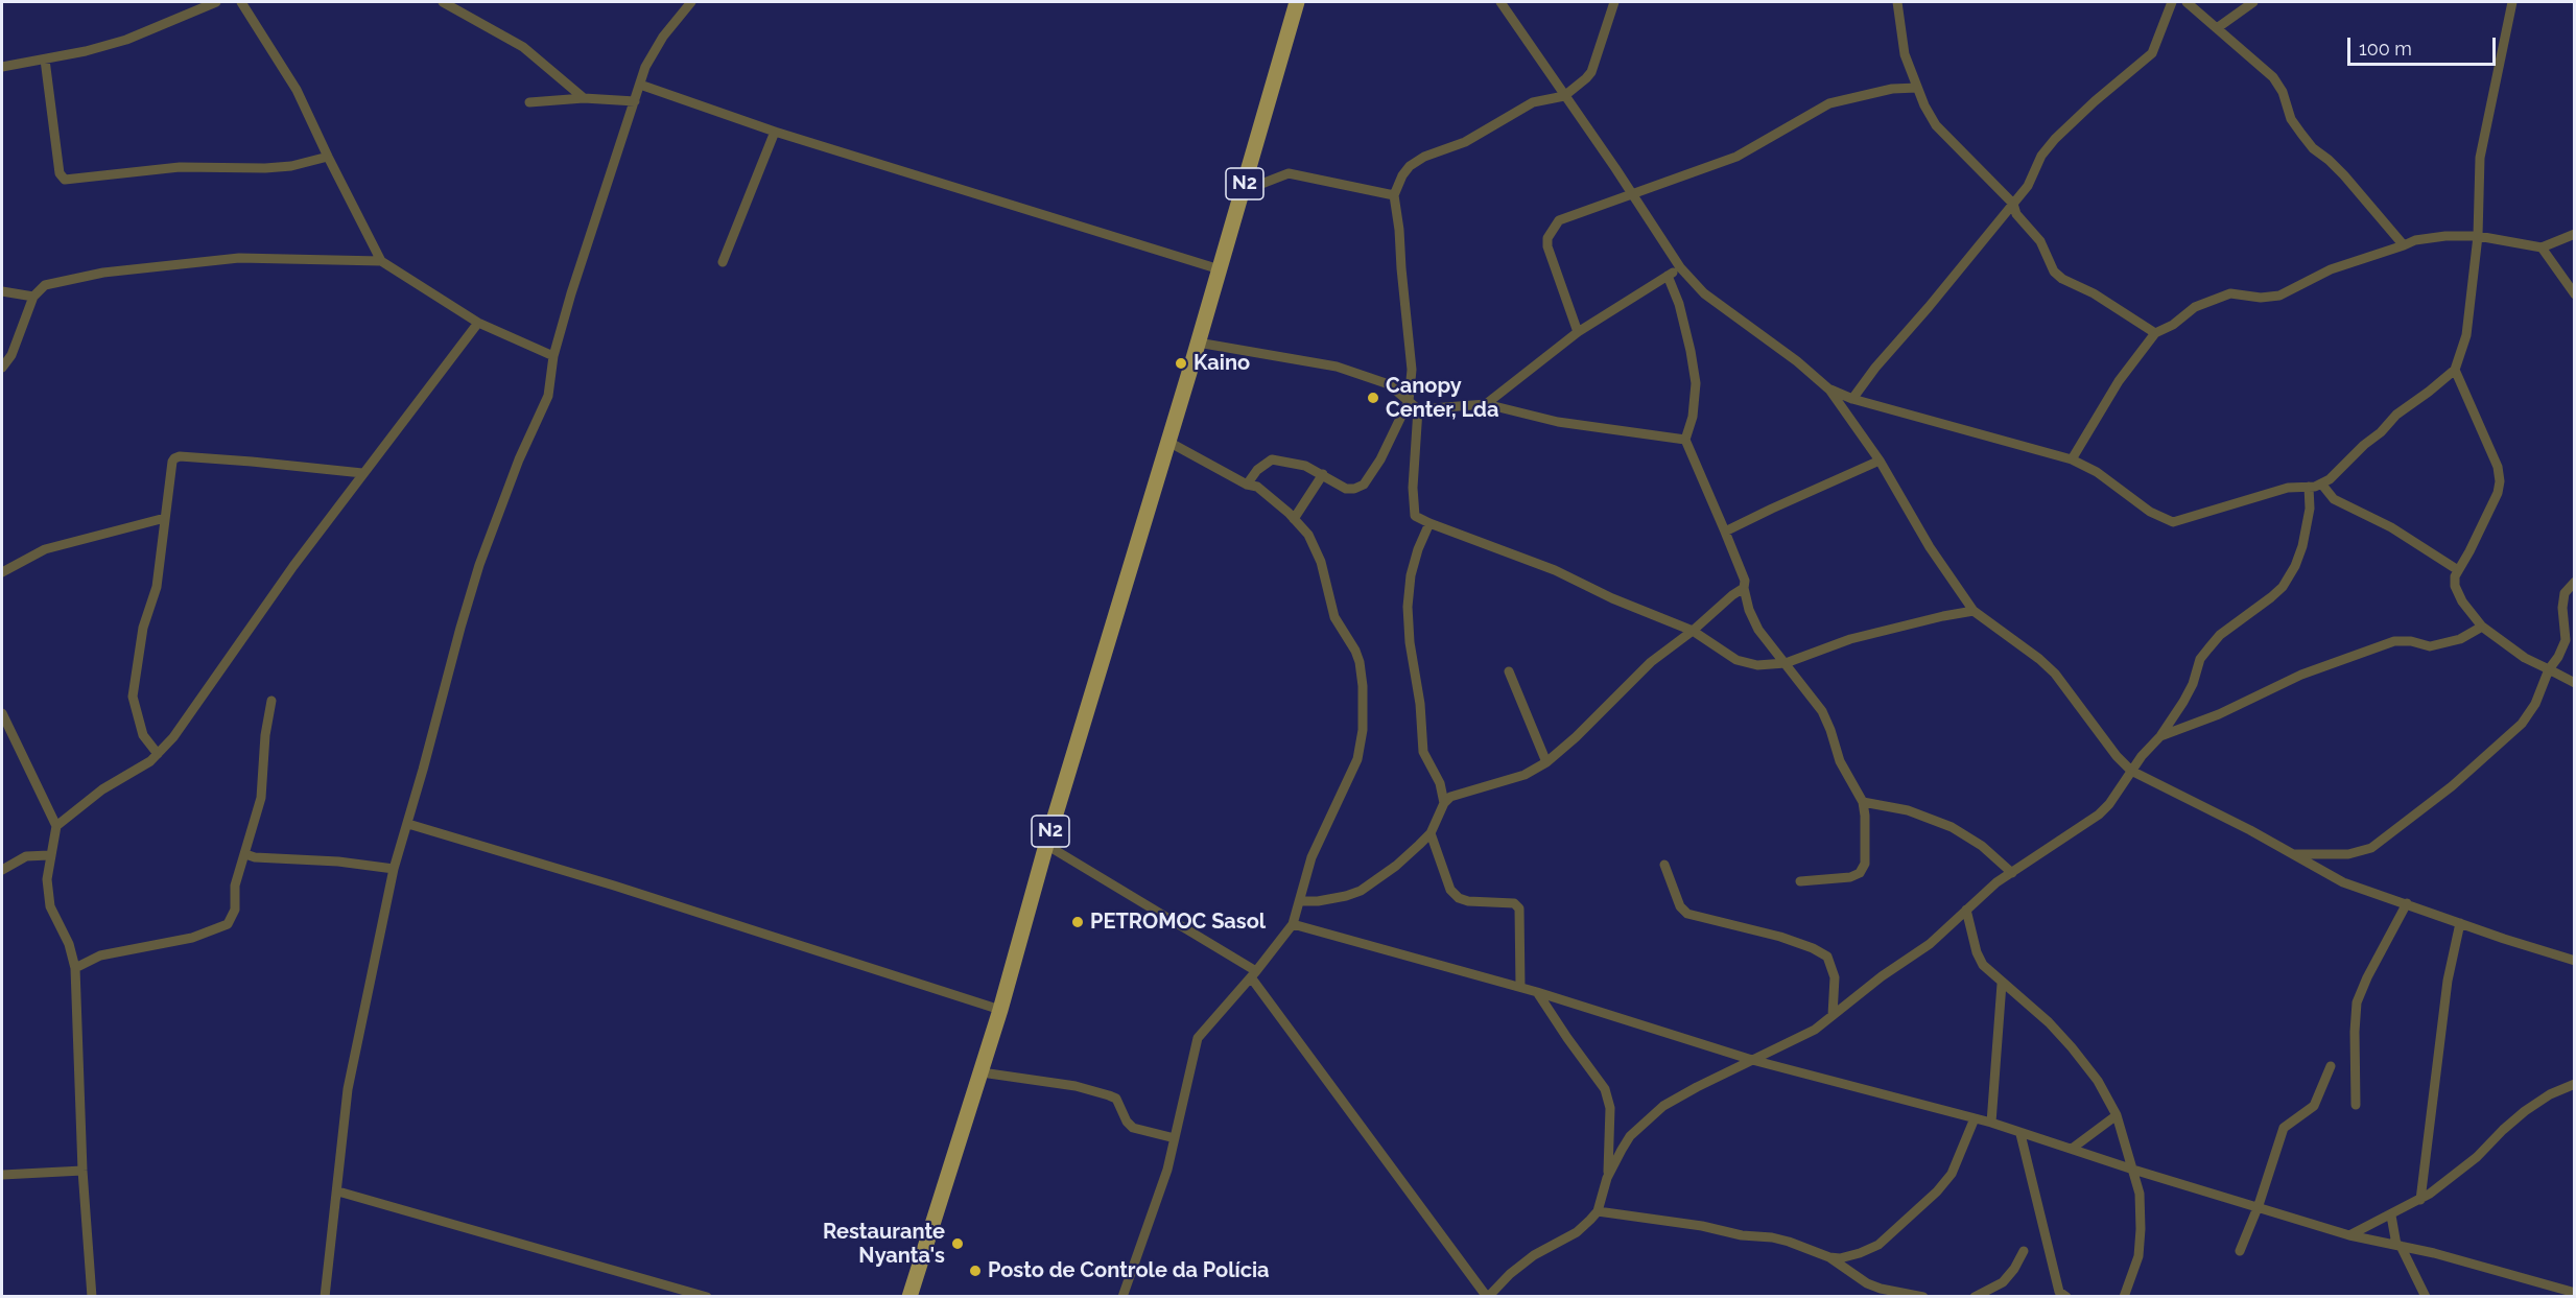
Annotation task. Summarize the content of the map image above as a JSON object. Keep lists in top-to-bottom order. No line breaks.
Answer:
{"streets":{"main road":["N2"]},"places":["Kaino","Canopy Center, Lda","PETROMOC Sasol","Restaurante Nyanta's","Posto de Controle da Polícia"],"scale_bar":"100 m"}
